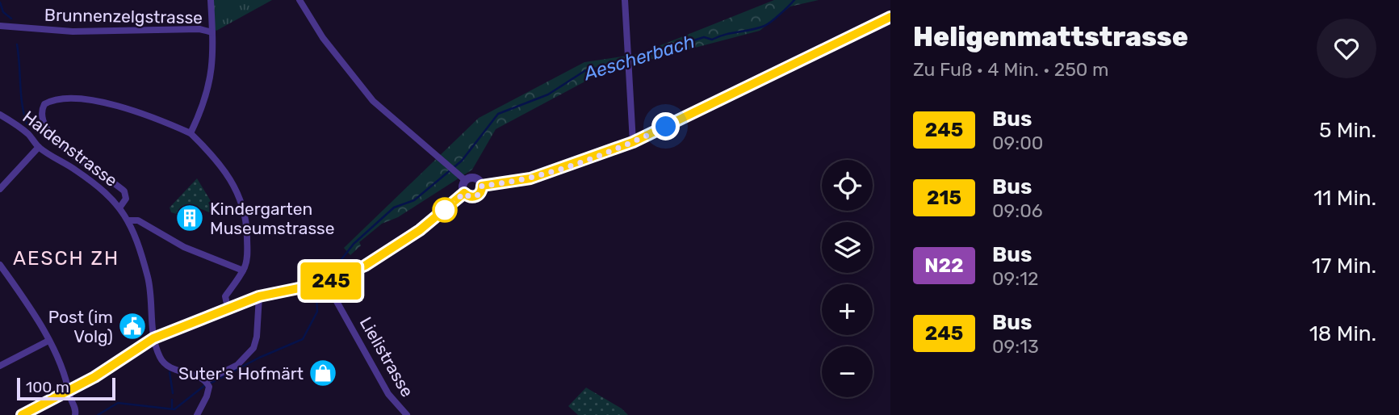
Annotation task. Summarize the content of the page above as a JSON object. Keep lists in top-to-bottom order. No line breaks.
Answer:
{"streets":{"street":["Brunnenzelgstrasse","Haldenstrasse","Lielistrasse"]},"districts":["AESCH ZH"],"water":["Aescherbach"],"places":{"building":["Kindergarten Museumstrasse"],"public building":["Post (im Volg)"],"shop":["Suter's Hofmärt"]},"lines":["bus line 245"],"scale_bar":"100 m","page":{"on_map":"245","heading":["Heligenmattstrasse","Zu Fuß · 4 Min. · 250 m"],"list":[{"mark":"245","name":"Bus","note":"09:00","value":"5 Min."},{"mark":"215","name":"Bus","note":"09:06","value":"11 Min."},{"mark":"N22","name":"Bus","note":"09:12","value":"17 Min."},{"mark":"245","name":"Bus","note":"09:13","value":"18 Min."}],"map_buttons":["+","−"],"scale":"100 m"}}
